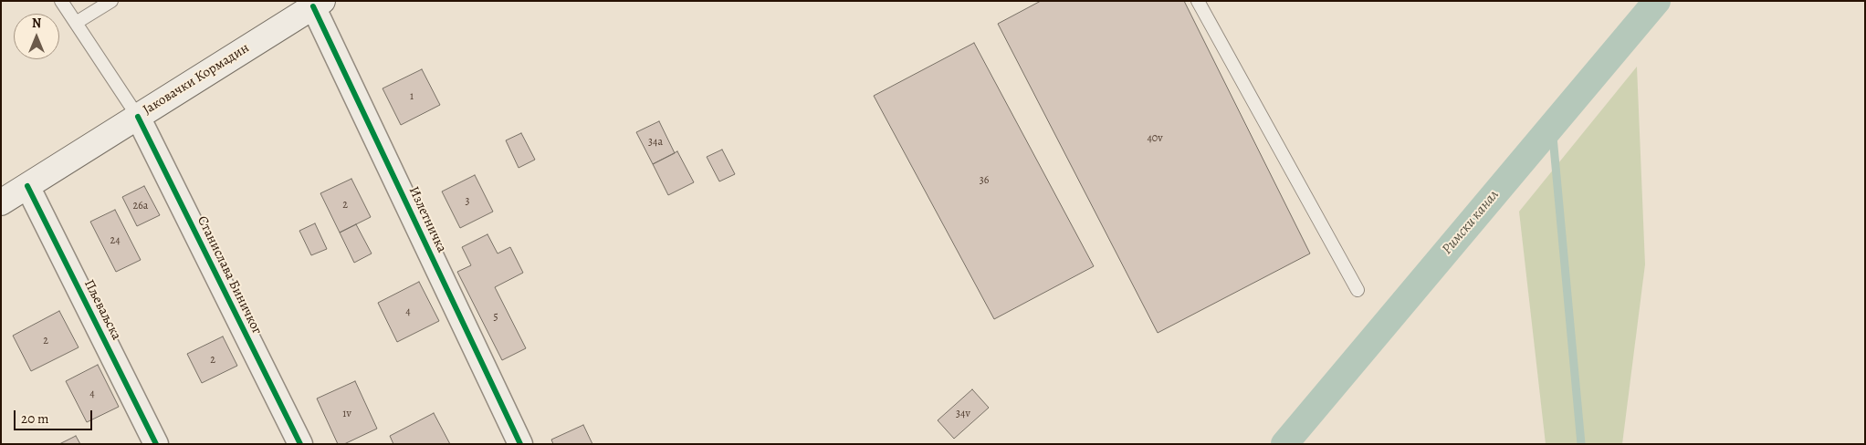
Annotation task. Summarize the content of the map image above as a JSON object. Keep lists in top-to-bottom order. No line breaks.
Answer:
{"streets":{"main road":["Јаковачки Кормадин"],"street":["Излетничка","Станислава Биничког","Пљеваљска"]},"crossings":[["Јаковачки Кормадин","Излетничка"],["Јаковачки Кормадин","Станислава Биничког"],["Јаковачки Кормадин","Пљеваљска"]],"water":["Римски канал"],"house_numbers":["1","40v","34a","36","3","2","26a","24","4","5","2","2","4","1v","34v"],"scale_bar":"20 m","north":"top"}
